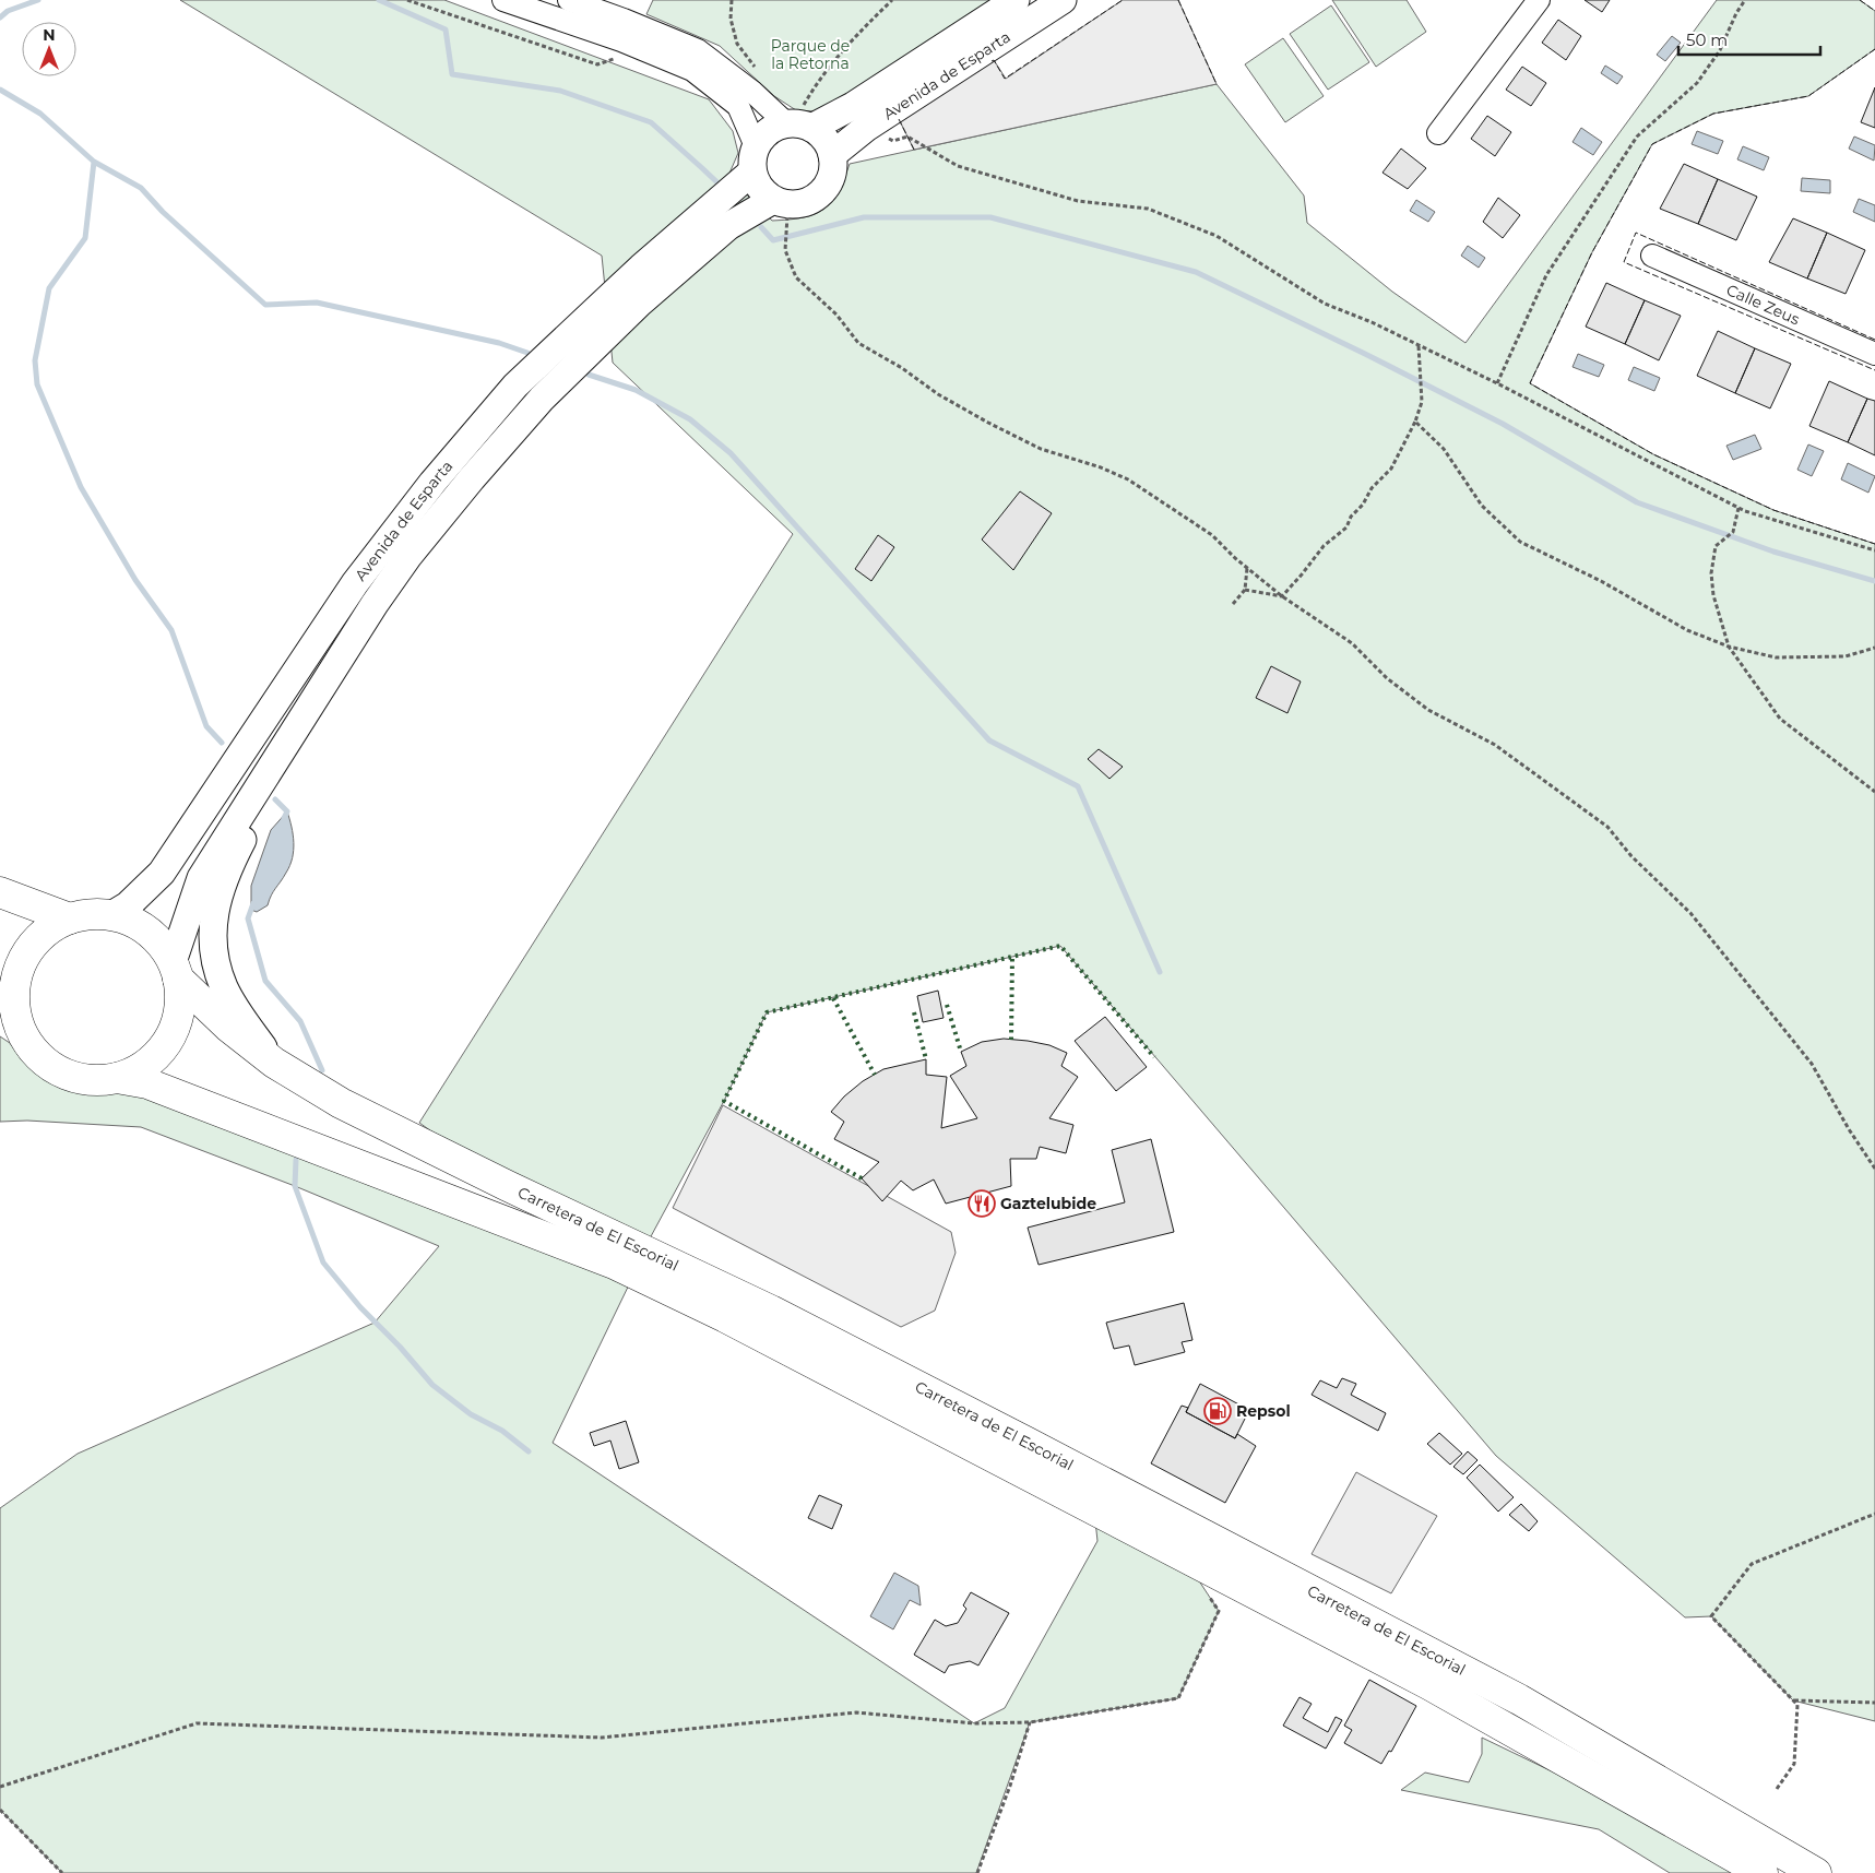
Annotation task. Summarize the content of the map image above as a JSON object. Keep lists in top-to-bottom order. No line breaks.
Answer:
{"streets":{"highway":["Carretera de El Escorial"],"main road":["Avenida de Esparta"],"street":["Calle Zeus"]},"crossings":[["Avenida de Esparta","Carretera de El Escorial"]],"parks":["Parque de la Retorna"],"places":{"restaurant":["Gaztelubide"],"fuel station":["Repsol"]},"scale_bar":"50 m","north":"top"}
